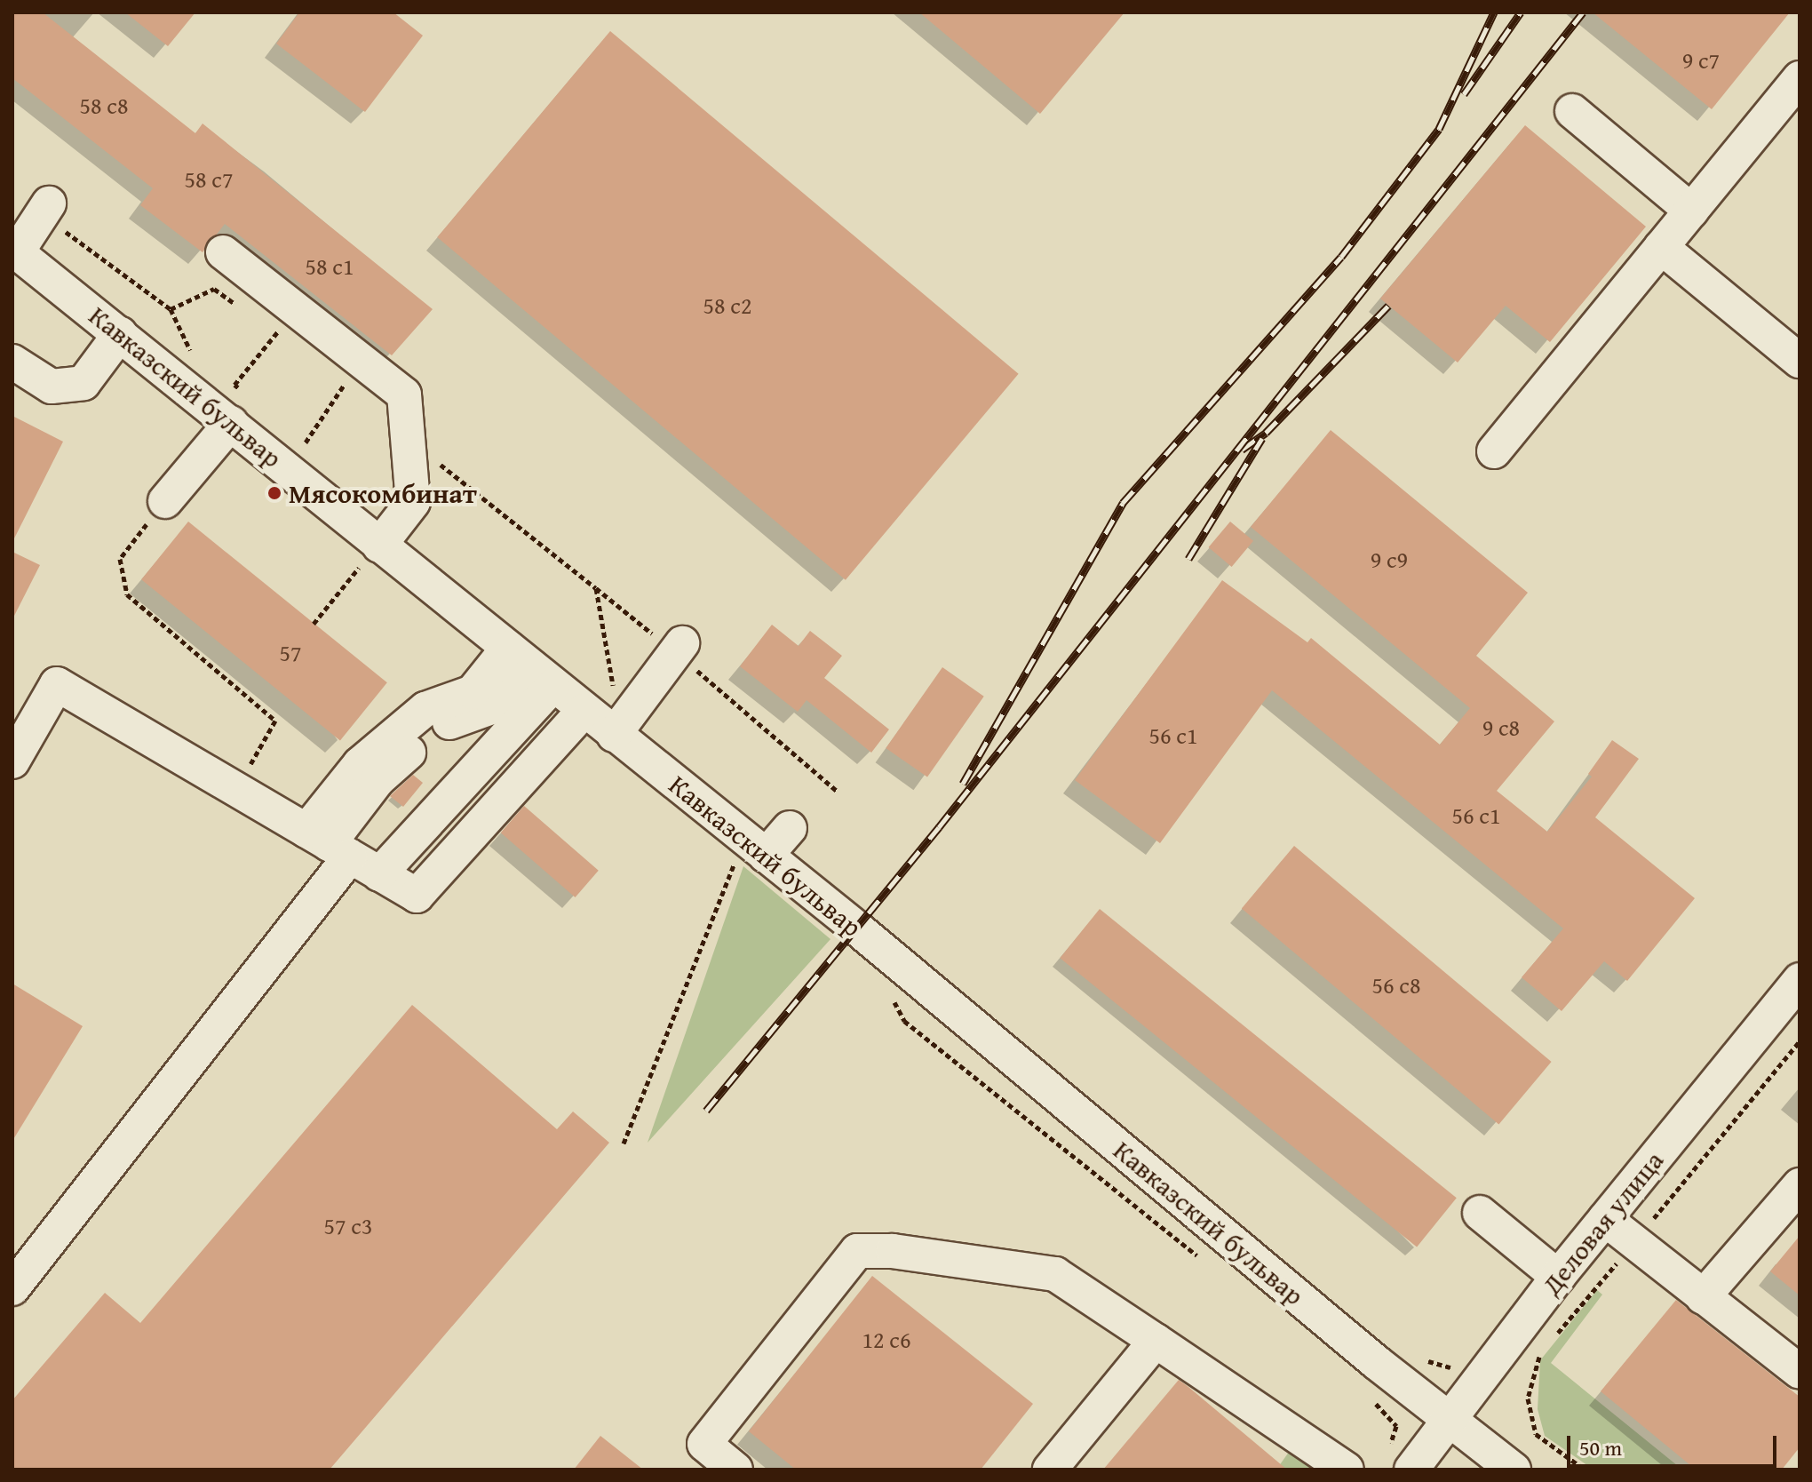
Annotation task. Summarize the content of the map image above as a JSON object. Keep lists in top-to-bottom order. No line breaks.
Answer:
{"streets":{"street":["Кавказский бульвар","Деловая улица"]},"crossings":[["Кавказский бульвар","Деловая улица"]],"places":["Мясокомбинат"],"house_numbers":["9 с7","58 с8","58 с7","58 с1","58 с2","9 с9","57","9 с8","56 с1","56 с1","56 с8","57 с3","12 с6"],"scale_bar":"50 m"}
